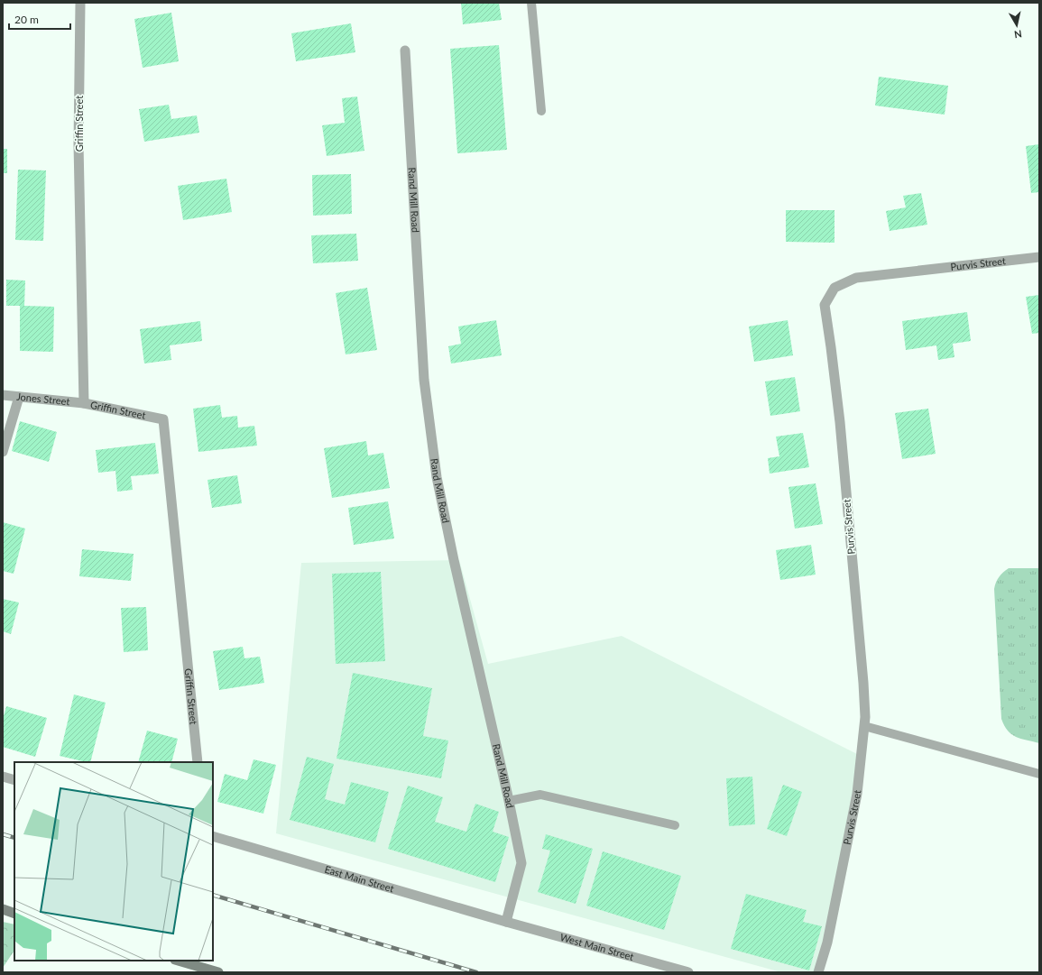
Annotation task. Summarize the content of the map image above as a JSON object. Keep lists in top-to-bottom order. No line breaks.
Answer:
{"streets":{"street":["Griffin Street","Rand Mill Road","Purvis Street","Jones Street","East Main Street","West Main Street"]},"crossings":[["Griffin Street","Jones Street"],["Rand Mill Road","East Main Street"],["Rand Mill Road","West Main Street"],["East Main Street","West Main Street"]],"scale_bar":"20 m","north":"bottom"}
